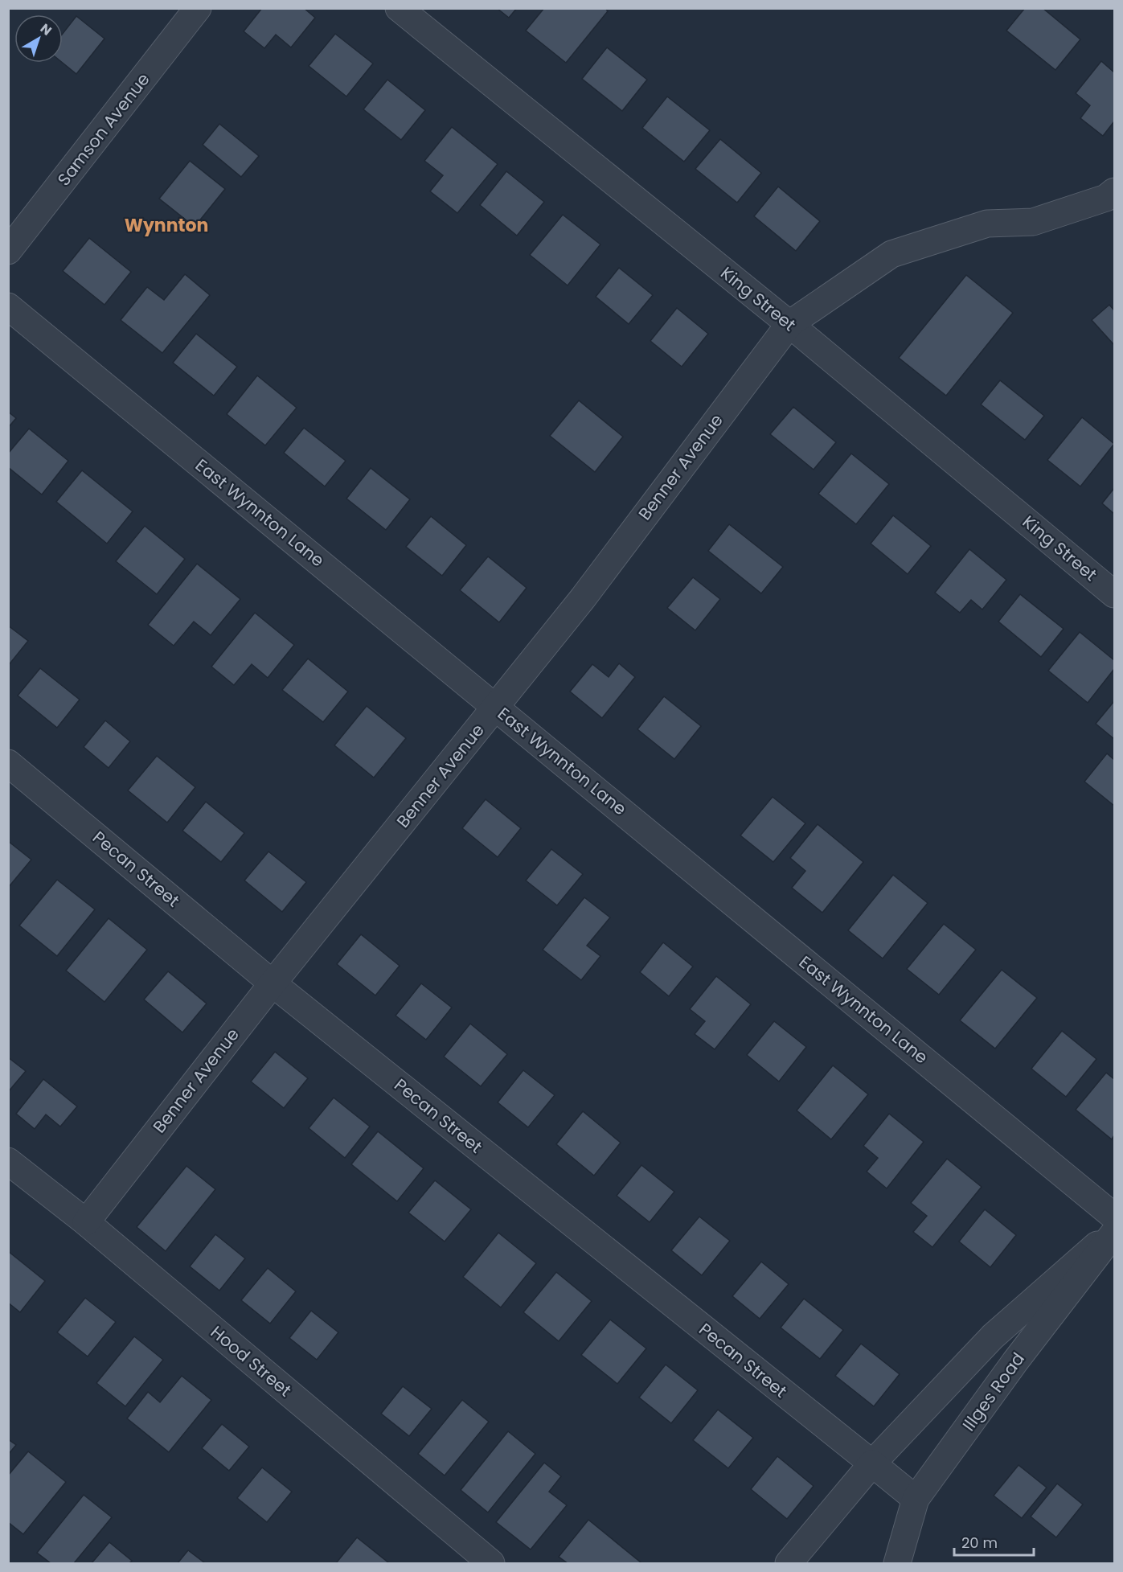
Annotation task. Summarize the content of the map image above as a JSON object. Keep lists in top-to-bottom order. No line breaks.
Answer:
{"streets":{"street":["Samson Avenue","King Street","Benner Avenue","East Wynnton Lane","Pecan Street","Hood Street","Illges Road"]},"crossings":[["King Street","Benner Avenue"],["Benner Avenue","East Wynnton Lane"],["Benner Avenue","Pecan Street"],["Benner Avenue","Hood Street"],["Pecan Street","Illges Road"]],"districts":["Wynnton"],"scale_bar":"20 m","north":"top right"}
